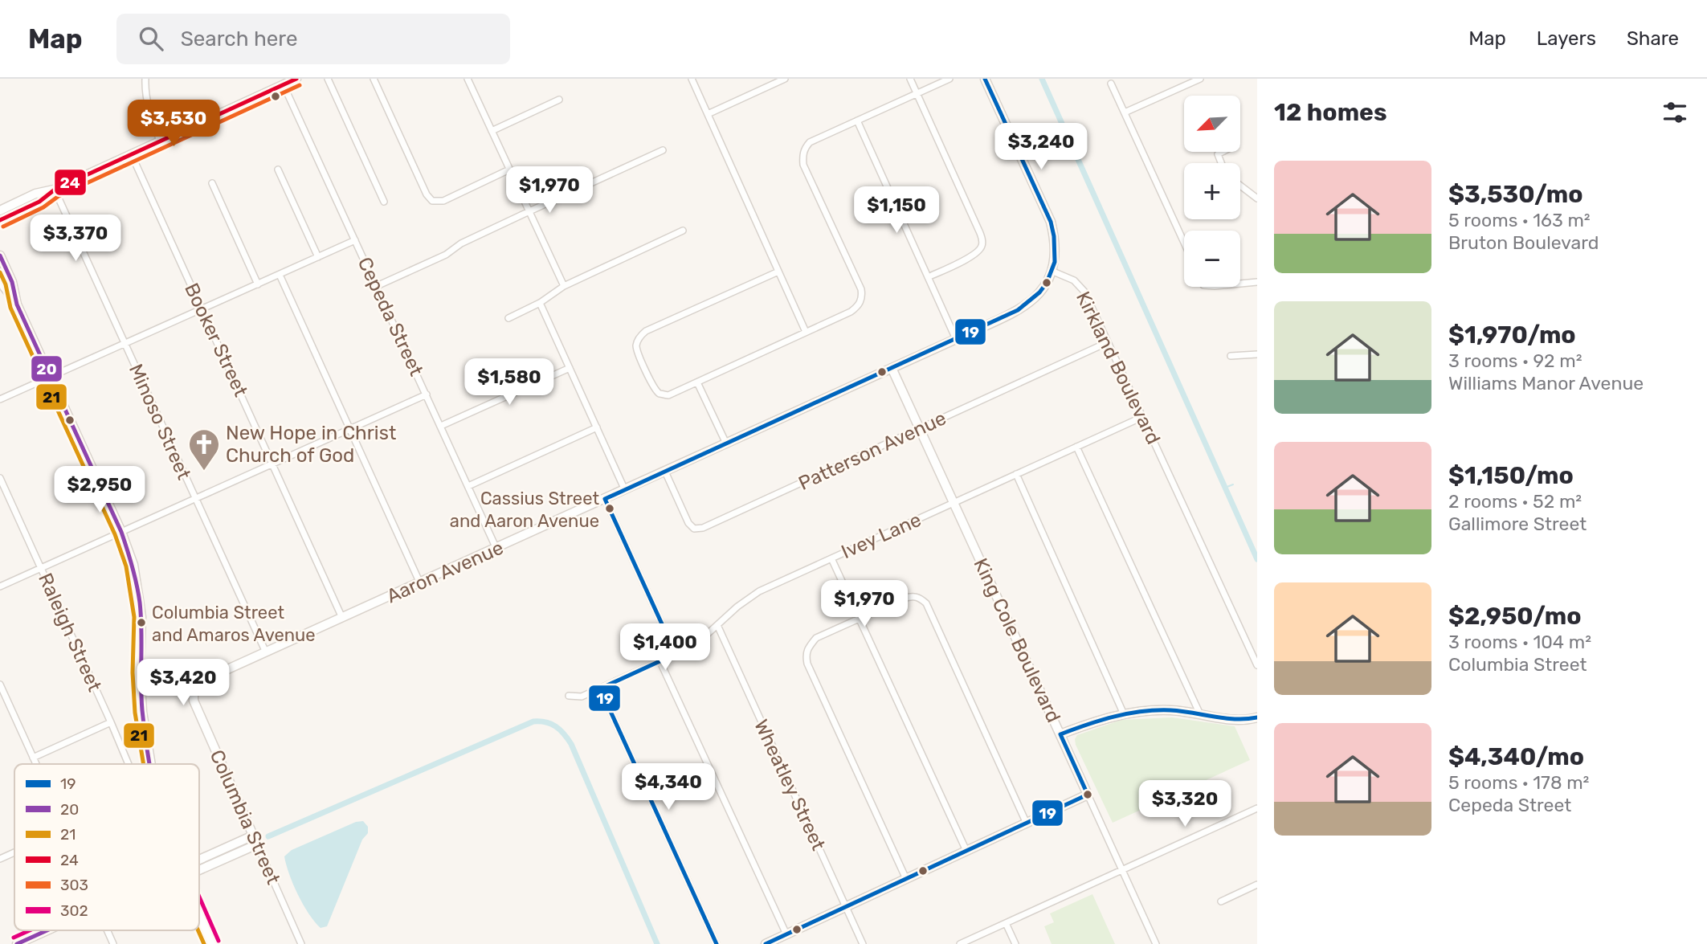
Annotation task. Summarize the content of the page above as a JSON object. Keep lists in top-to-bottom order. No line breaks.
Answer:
{"streets":{"street":["Cepeda Street","Booker Street","Kirkland Boulevard","Minoso Street","Patterson Avenue","Ivey Lane","Aaron Avenue","Raleigh Street","King Cole Boulevard","Wheatley Street","Columbia Street"]},"crossings":[["Cepeda Street","Aaron Avenue"],["Booker Street","Aaron Avenue"],["Kirkland Boulevard","Patterson Avenue"],["Kirkland Boulevard","Ivey Lane"],["Kirkland Boulevard","Aaron Avenue"],["Minoso Street","Aaron Avenue"],["Patterson Avenue","Aaron Avenue"],["Patterson Avenue","King Cole Boulevard"],["Ivey Lane","King Cole Boulevard"],["Ivey Lane","Wheatley Street"],["Aaron Avenue","King Cole Boulevard"],["Aaron Avenue","Columbia Street"]],"places":{"church":["New Hope in Christ Church of God"],"other":["Cassius Street and Aaron Avenue","Columbia Street and Amaros Avenue"]},"lines":["transit line 19","transit line 24","transit line 303","transit line 20","transit line 21","transit line 302"],"legend":["19","20","21","24","303","302"],"north":"bottom left","page":{"header":"Map","search":"Search here","nav":["Map","Layers","Share"],"heading":"12 homes","map_buttons":["+","−"],"price":["$3,530","$3,240","$1,970","$1,150","$3,370","$1,580","$2,950","$1,970","$1,400","$3,420","$4,340","$3,320"],"list":[{"name":"$3,530/mo","note":"5 rooms · 163 m² · Bruton Boulevard"},{"name":"$1,970/mo","note":"3 rooms · 92 m² · Williams Manor Avenue"},{"name":"$1,150/mo","note":"2 rooms · 52 m² · Gallimore Street"},{"name":"$2,950/mo","note":"3 rooms · 104 m² · Columbia Street"},{"name":"$4,340/mo","note":"5 rooms · 178 m² · Cepeda Street"}]}}
